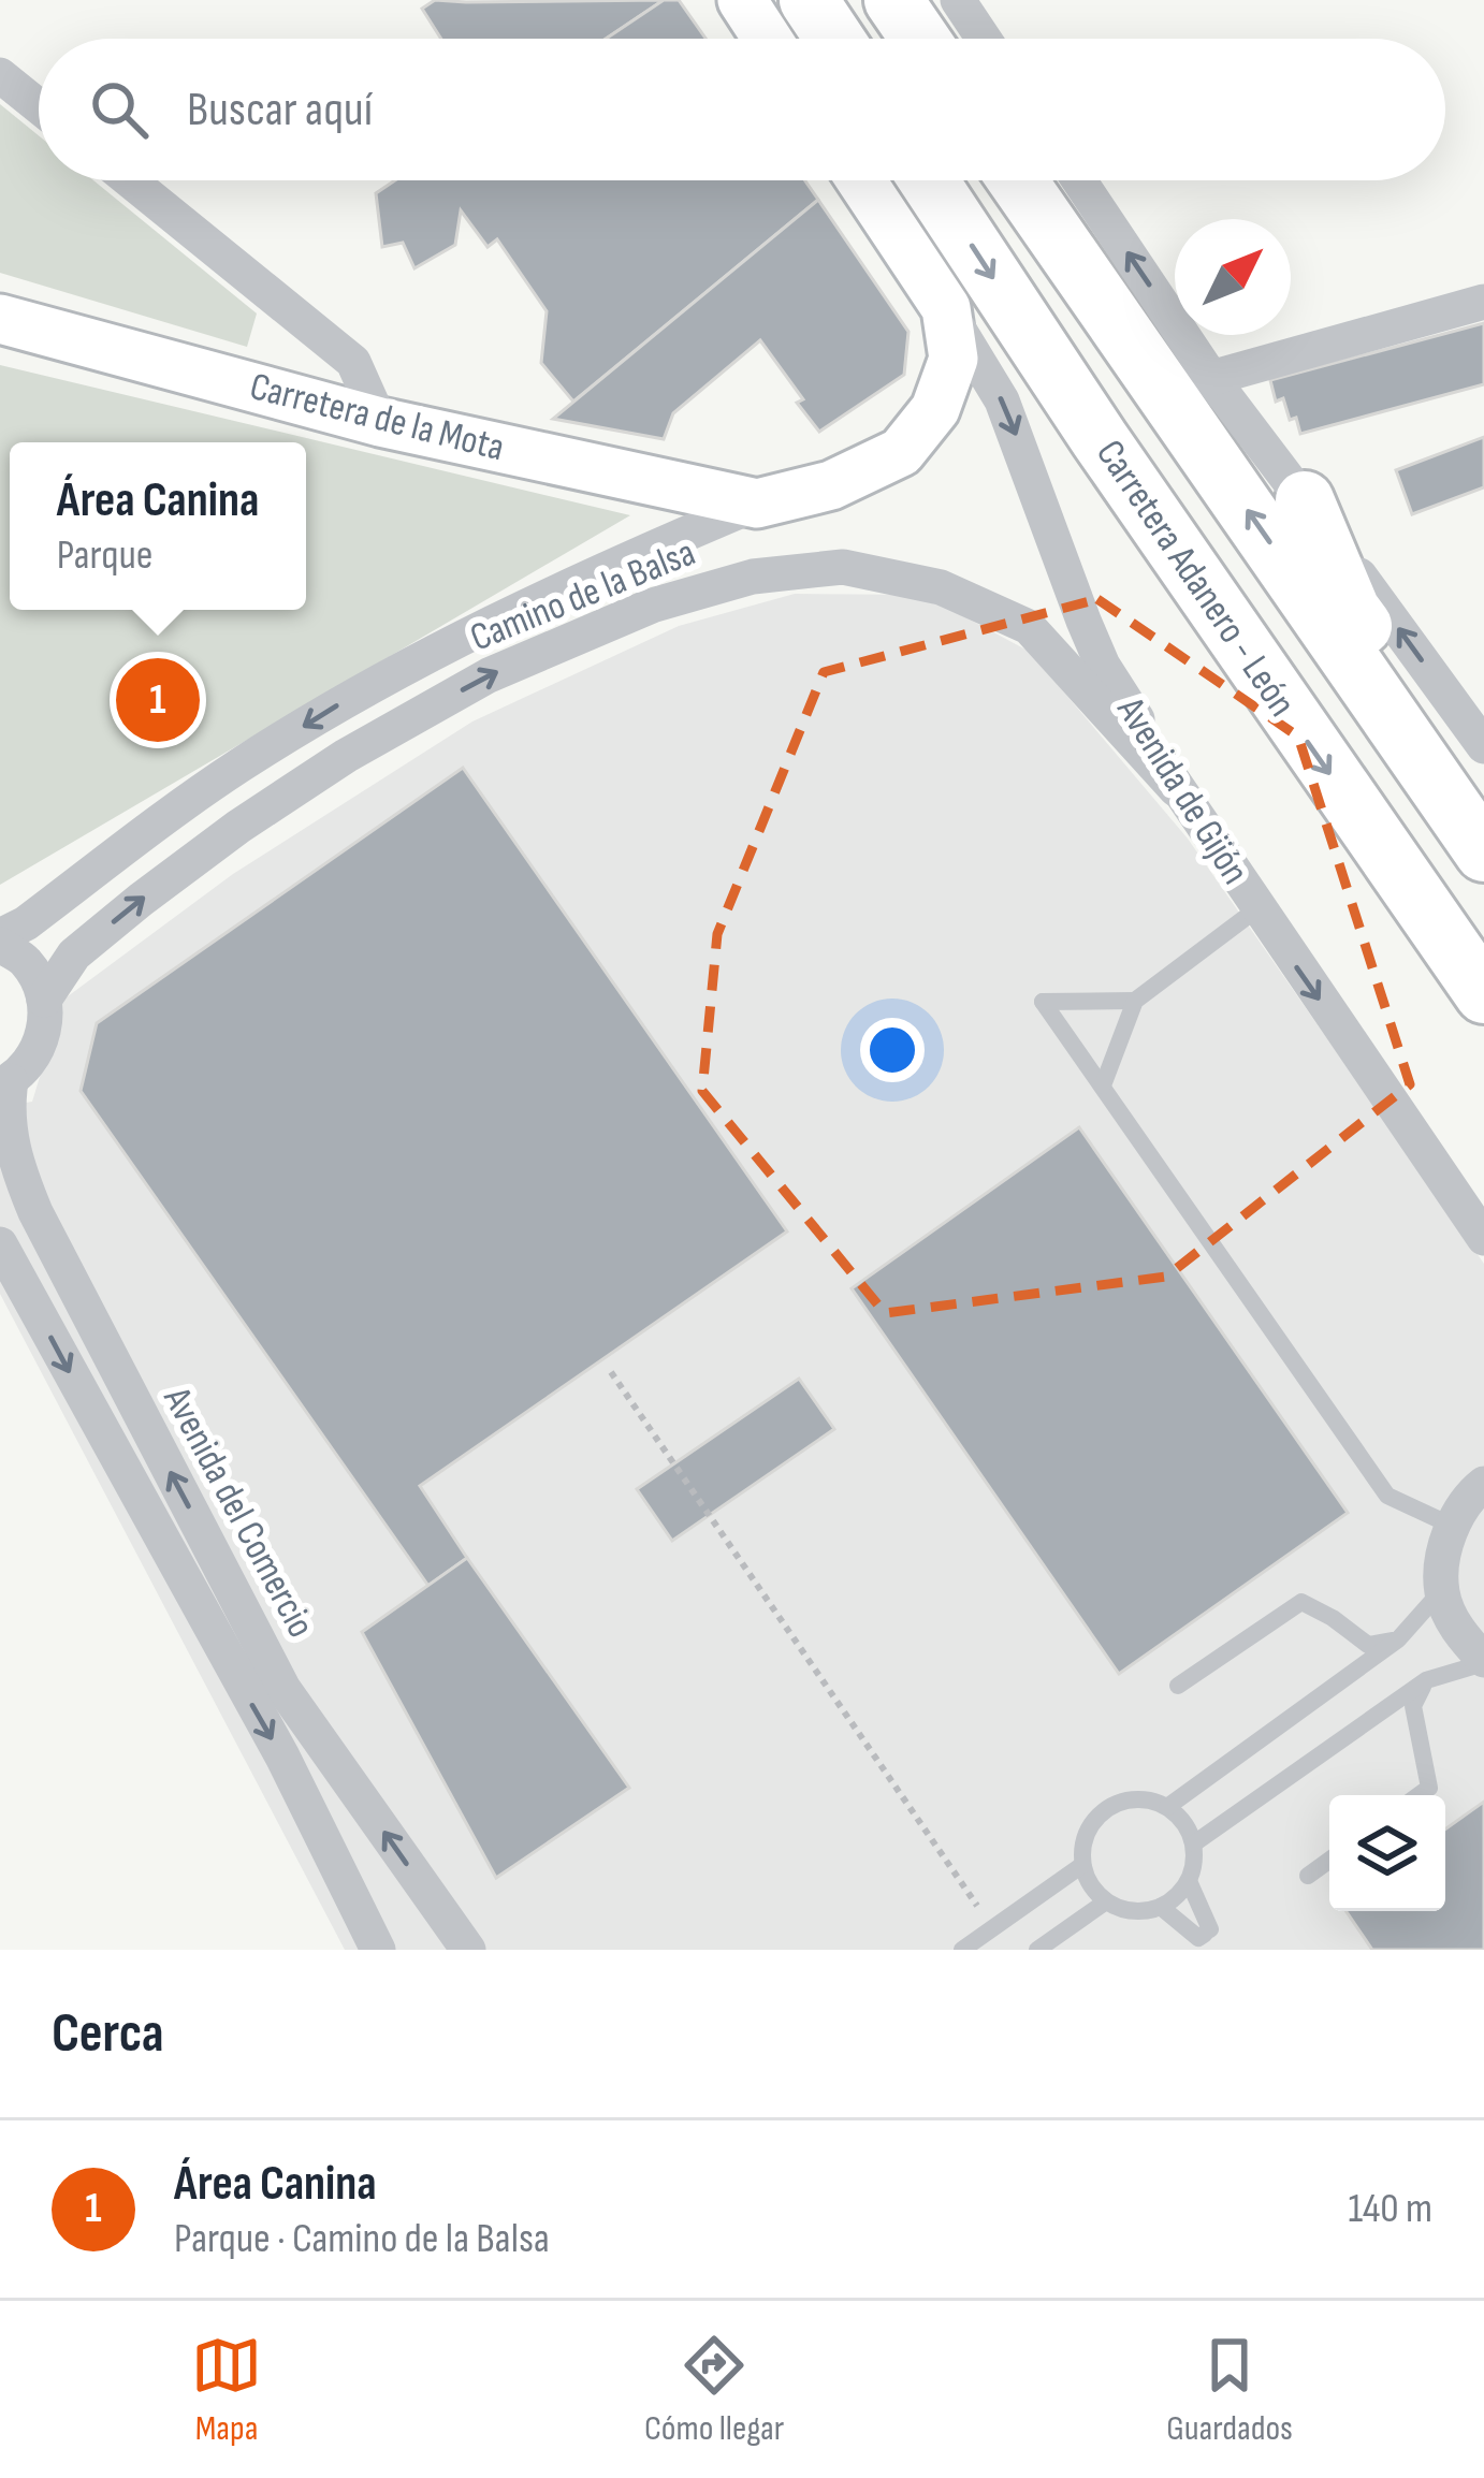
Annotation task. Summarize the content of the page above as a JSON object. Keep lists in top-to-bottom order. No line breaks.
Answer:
{"streets":{"highway":["Carretera Adanero - León"],"main road":["Carretera de la Mota","Avenida de Gijón"],"street":["Camino de la Balsa","Avenida del Comercio"]},"crossings":[["Carretera de la Mota","Camino de la Balsa"],["Camino de la Balsa","Avenida de Gijón"]],"one_way":["Avenida de Gijón"],"north":"top right","page":{"search":"Buscar aquí","popup":["Área Canina","Parque"],"pins":"1","heading":"Cerca","list":[{"mark":"1","name":"Área Canina","note":"Parque · Camino de la Balsa","value":"140 m"}],"nav":["Mapa","Cómo llegar","Guardados"]}}
